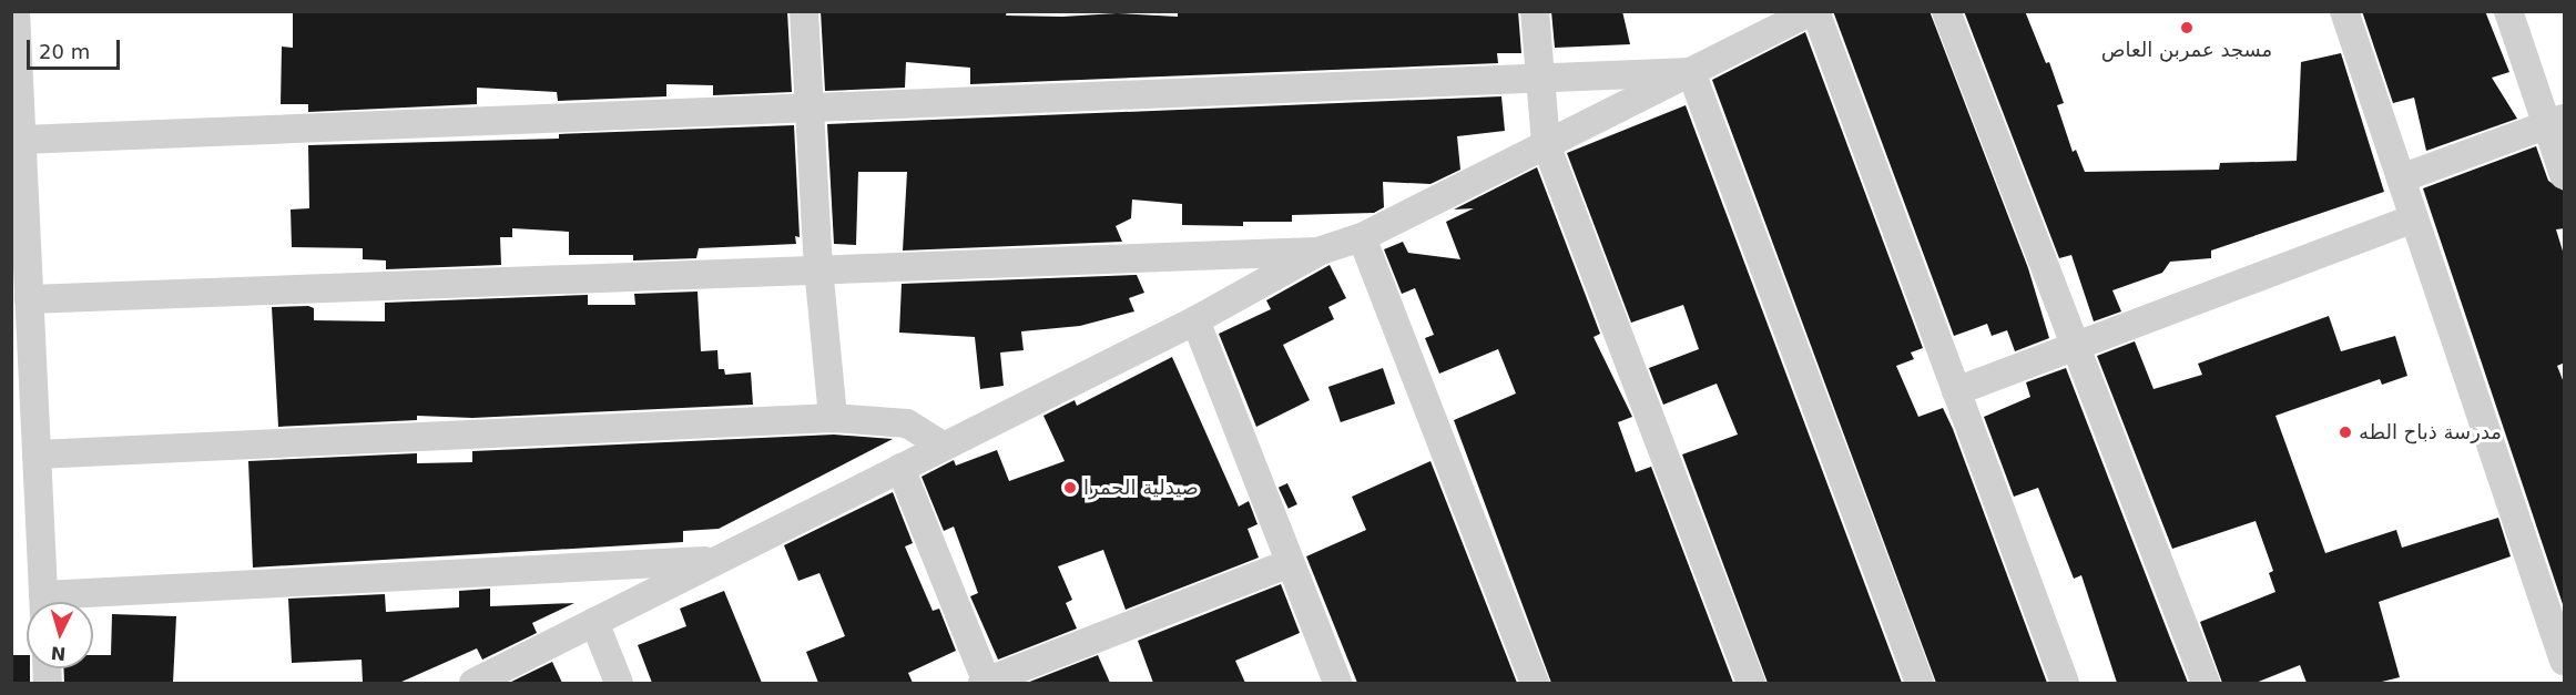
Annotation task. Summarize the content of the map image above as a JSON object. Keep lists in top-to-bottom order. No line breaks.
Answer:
{"places":["مسجد عمربن العاص","مدرسة ذباح الطه","صيدلية الحمرا"],"scale_bar":"20 m","north":"bottom"}
